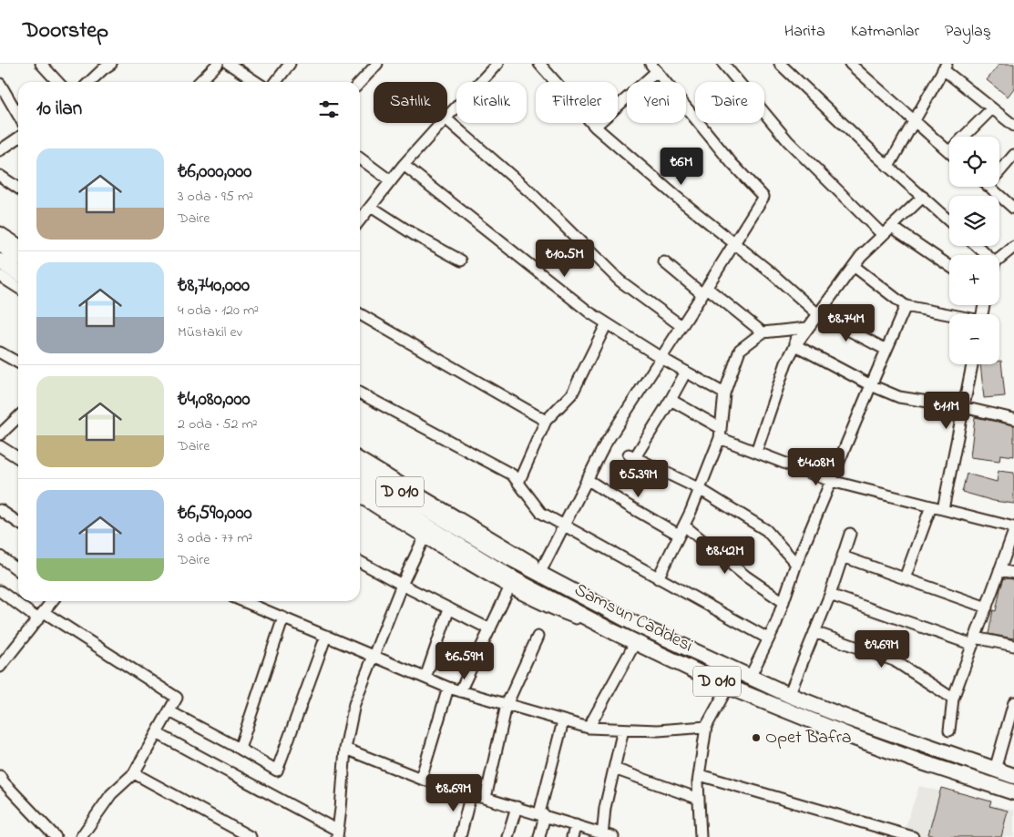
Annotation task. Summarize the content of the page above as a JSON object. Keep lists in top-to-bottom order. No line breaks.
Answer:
{"streets":{"highway":["D 010","Samsun Caddesi"]},"places":["Opet Bafra"],"page":{"header":"Doorstep","nav":["Harita","Katmanlar","Paylaş"],"chip":["Satılık","Kiralık","Filtreler","Yeni","Daire"],"heading":"10 ilan","map_buttons":["+","−"],"list":[{"name":"₺6,000,000","note":"3 oda · 95 m² · Daire"},{"name":"₺8,740,000","note":"4 oda · 120 m² · Müstakil ev"},{"name":"₺4,080,000","note":"2 oda · 52 m² · Daire"},{"name":"₺6,590,000","note":"3 oda · 77 m² · Daire"}],"price":["₺6M","₺10.5M","₺8.74M","₺11M","₺4.08M","₺5.39M","₺8.42M","₺9.69M","₺6.59M","₺8.69M"]}}
